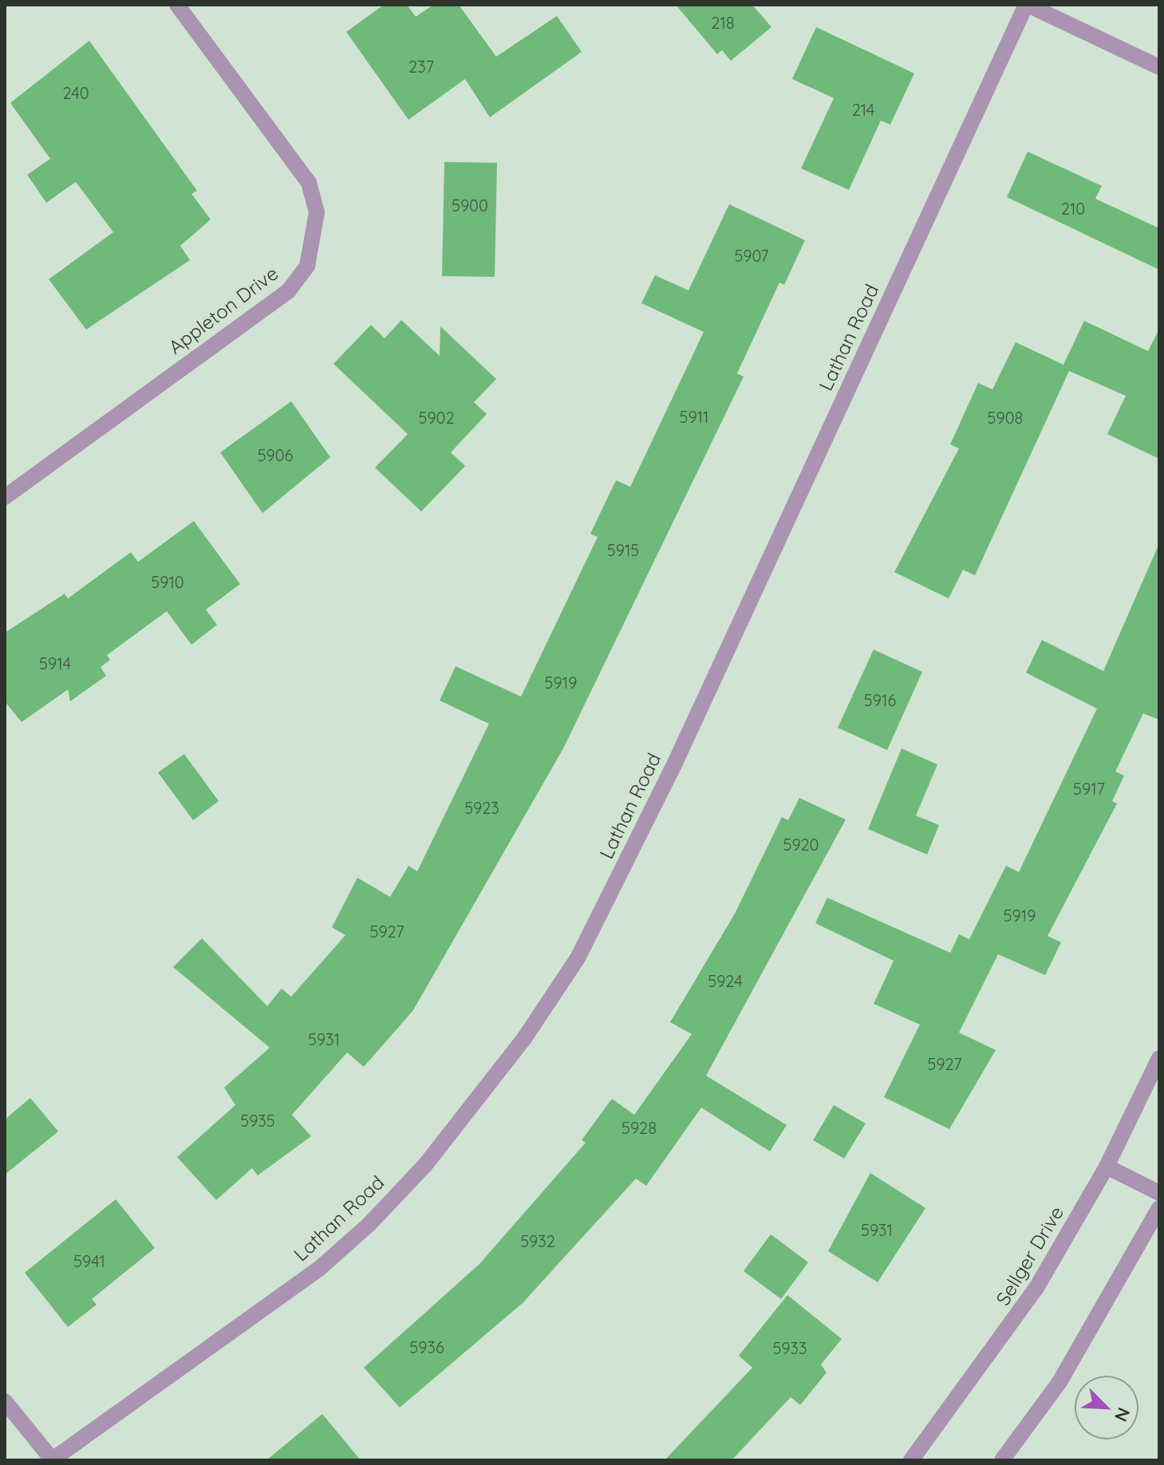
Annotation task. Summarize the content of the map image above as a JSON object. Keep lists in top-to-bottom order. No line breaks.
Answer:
{"streets":{"street":["Appleton Drive","Lathan Road","Sellger Drive"]},"house_numbers":["218","237","240","214","5900","210","5907","5911","5902","5908","5906","5915","5910","5914","5919","5916","5917","5923","5920","5919","5927","5924","5931","5927","5935","5928","5931","5932","5941","5936","5933"],"north":"bottom right"}
